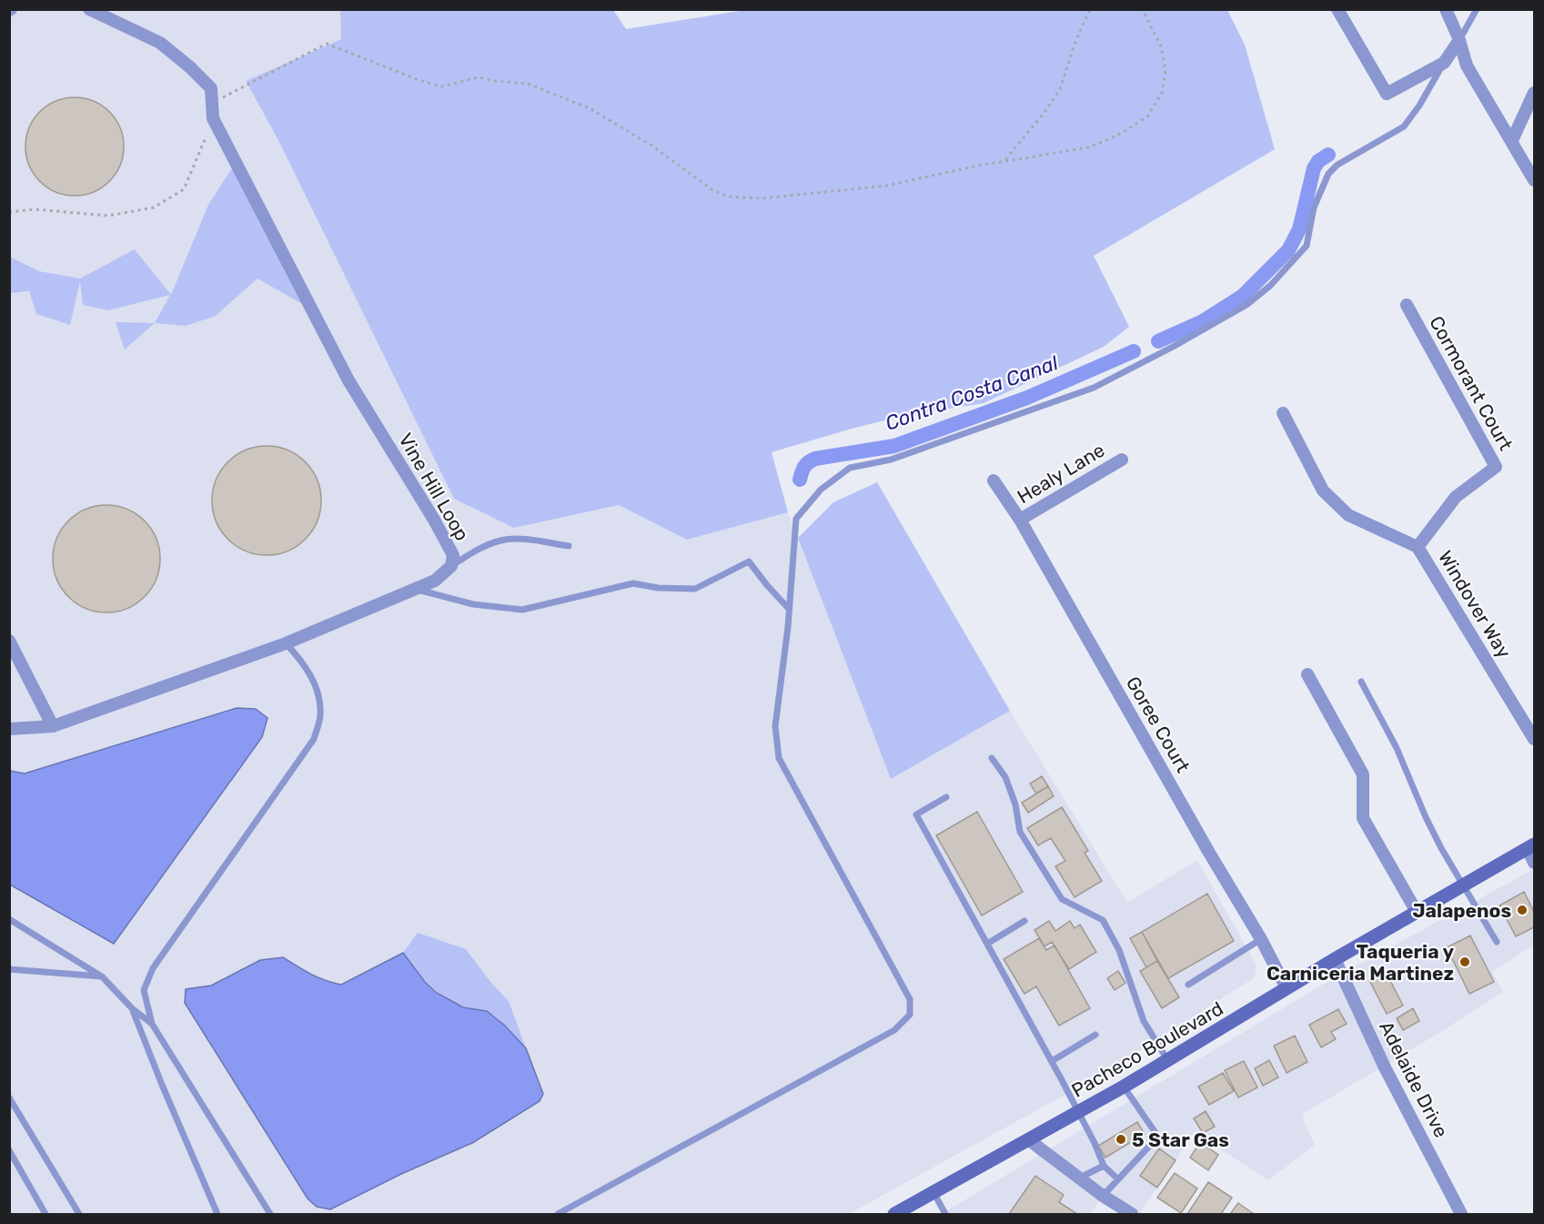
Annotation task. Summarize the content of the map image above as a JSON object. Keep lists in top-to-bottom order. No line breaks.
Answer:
{"streets":{"main road":["Pacheco Boulevard"],"street":["Cormorant Court","Healy Lane","Vine Hill Loop","Windover Way","Goree Court","Adelaide Drive"]},"crossings":[["Cormorant Court","Windover Way"],["Healy Lane","Goree Court"],["Goree Court","Pacheco Boulevard"],["Pacheco Boulevard","Adelaide Drive"]],"water":["Contra Costa Canal"],"places":["Jalapenos","Taqueria y Carniceria Martinez","5 Star Gas"]}
